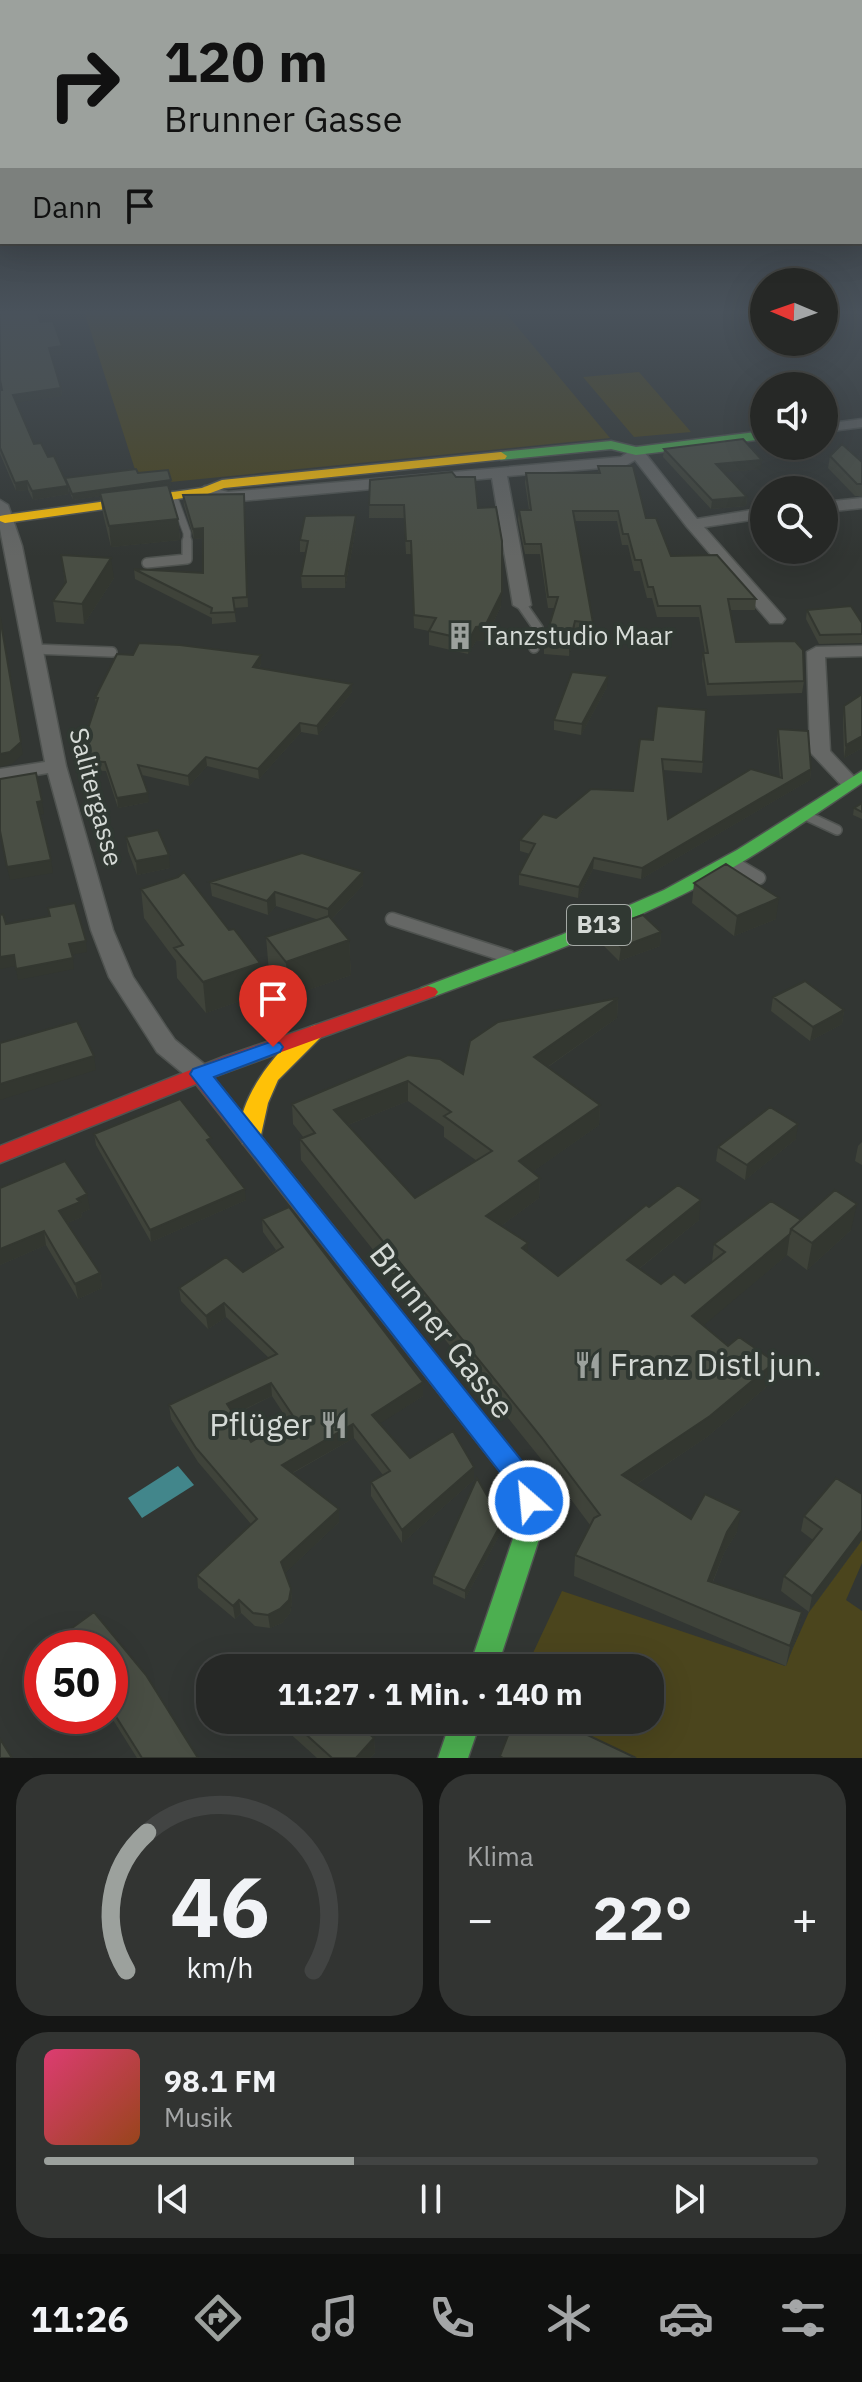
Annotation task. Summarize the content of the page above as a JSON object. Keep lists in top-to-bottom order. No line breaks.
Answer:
{"streets":{"main road":["B13","Brunner Gasse"],"street":["Salitergasse"]},"crossings":[["Salitergasse","B13"],["Salitergasse","Brunner Gasse"],["B13","Brunner Gasse"]],"places":{"building":["Tanzstudio Maar"],"restaurant":["Franz Distl jun.","Pflüger"]},"north":"left","page":{"turn":["120 m","Brunner Gasse"],"then":"Dann","limit":"50","trip":"11:27 · 1 Min. · 140 m","tile":"Klima","heat":["−","22°","+"],"song":["98.1 FM","Musik"],"tabs":"11:26","gauge":["46","km/h"]}}
